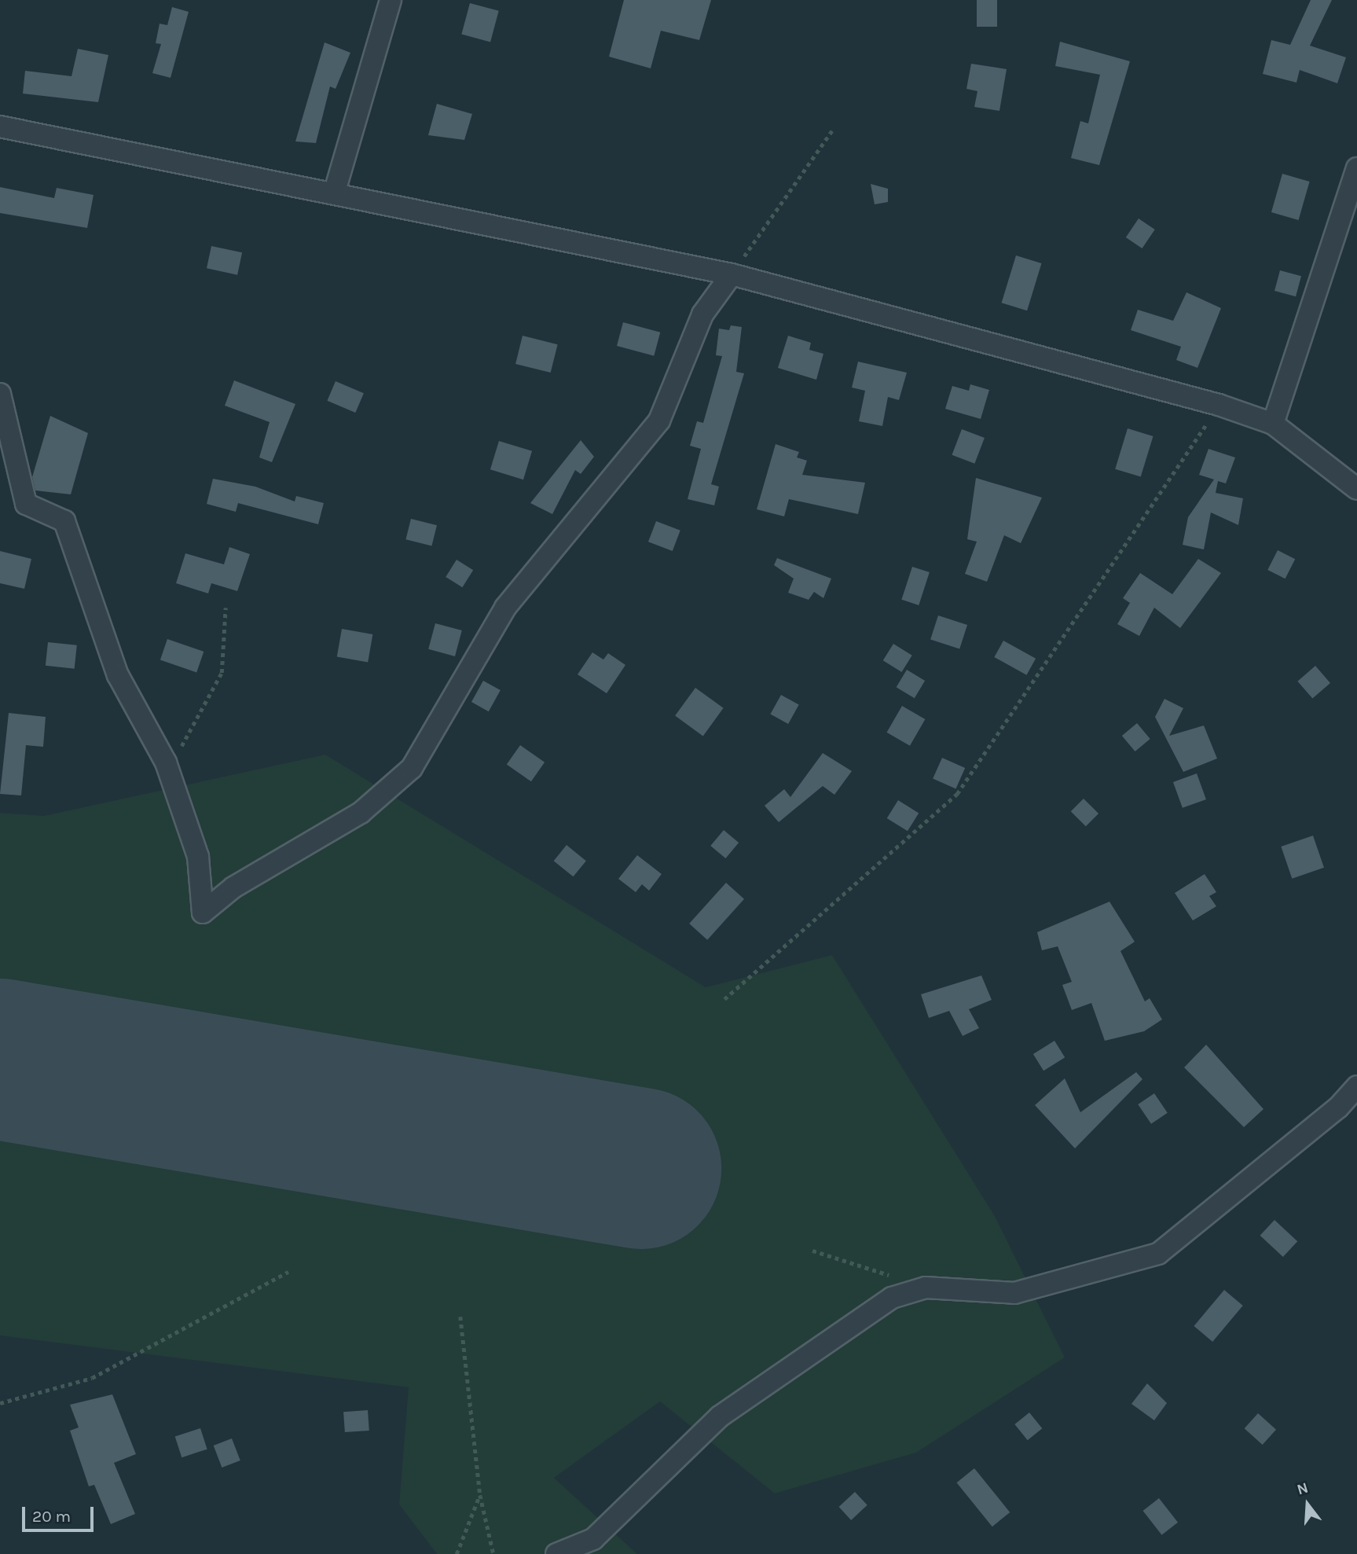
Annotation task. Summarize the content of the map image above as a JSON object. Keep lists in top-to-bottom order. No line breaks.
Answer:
{"scale_bar":"20 m","north":"top"}
